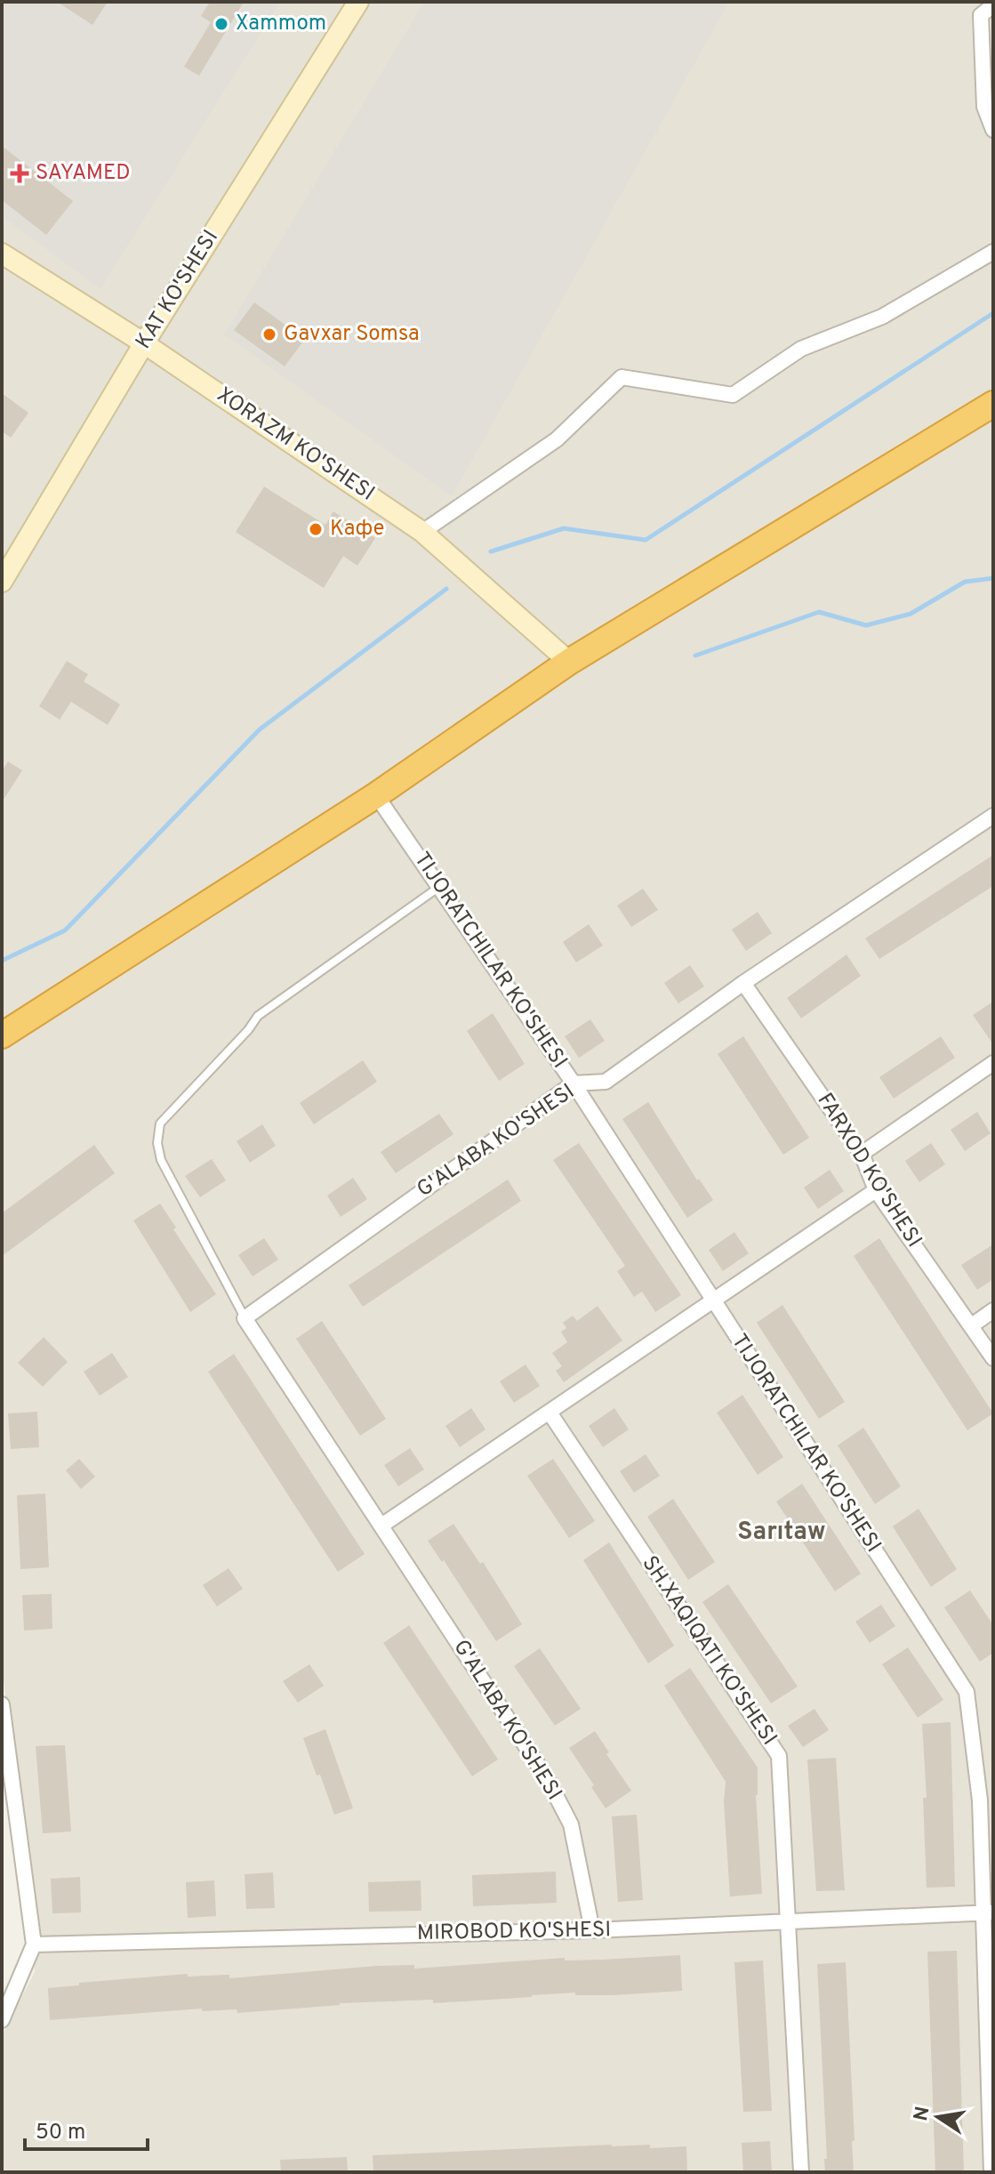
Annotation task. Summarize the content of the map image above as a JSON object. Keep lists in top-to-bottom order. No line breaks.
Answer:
{"streets":{"street":["KAT KO'SHESI","XORAZM KO'SHESI","TIJORATCHILAR KO'SHESI","G'ALABA KO'SHESI","FARXOD KO'SHESI","SH.XAQIQATI KO'SHESI","MIROBOD KO'SHESI"]},"crossings":[["KAT KO'SHESI","XORAZM KO'SHESI"],["TIJORATCHILAR KO'SHESI","G'ALABA KO'SHESI"],["TIJORATCHILAR KO'SHESI","MIROBOD KO'SHESI"],["G'ALABA KO'SHESI","FARXOD KO'SHESI"],["G'ALABA KO'SHESI","MIROBOD KO'SHESI"],["SH.XAQIQATI KO'SHESI","MIROBOD KO'SHESI"]],"districts":["Sarıtaw"],"places":{"other":["Xammom","Gavxar Somsa","Кафе"],"health":["SAYAMED"]},"scale_bar":"50 m","north":"left"}
